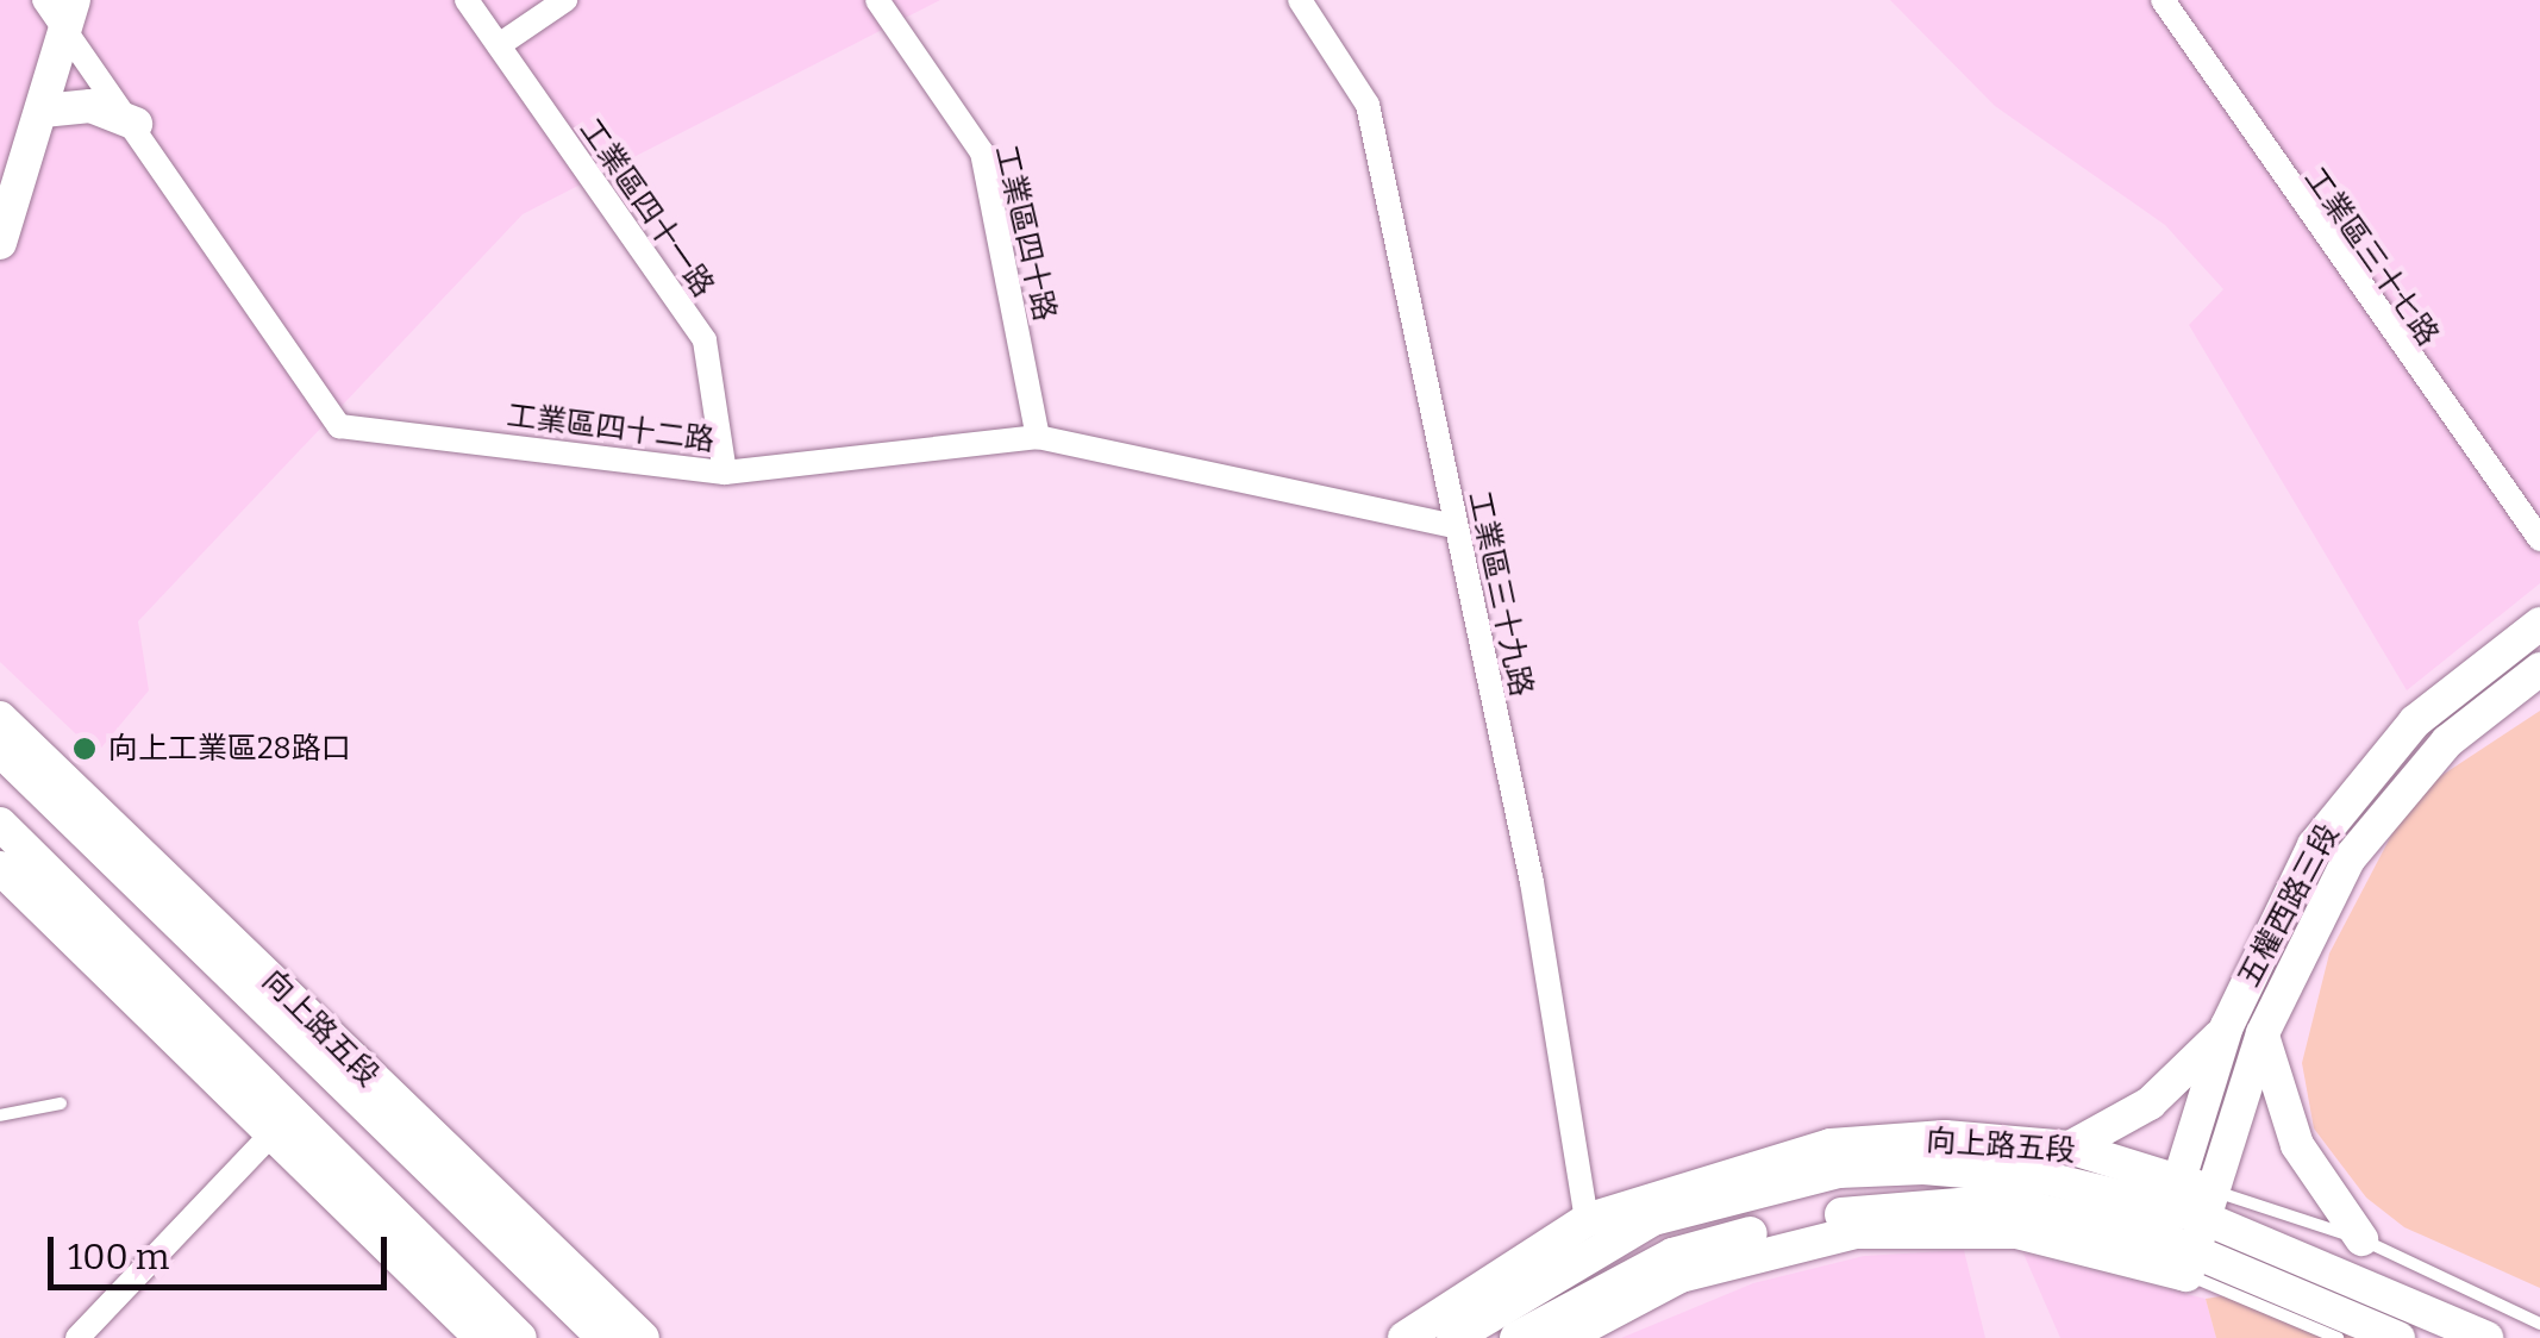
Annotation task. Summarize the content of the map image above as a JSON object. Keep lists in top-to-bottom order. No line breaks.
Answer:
{"streets":{"main road":["五權西路三段","向上路五段"],"street":["工業區四十一路","工業區四十路","工業區三十七路","工業區四十二路","工業區三十九路"]},"crossings":[["工業區四十一路","工業區四十二路"],["工業區四十路","工業區四十二路"],["工業區四十二路","工業區三十九路"],["工業區三十九路","向上路五段"],["五權西路三段","向上路五段"]],"places":["向上工業區28路口"],"scale_bar":"100 m"}
